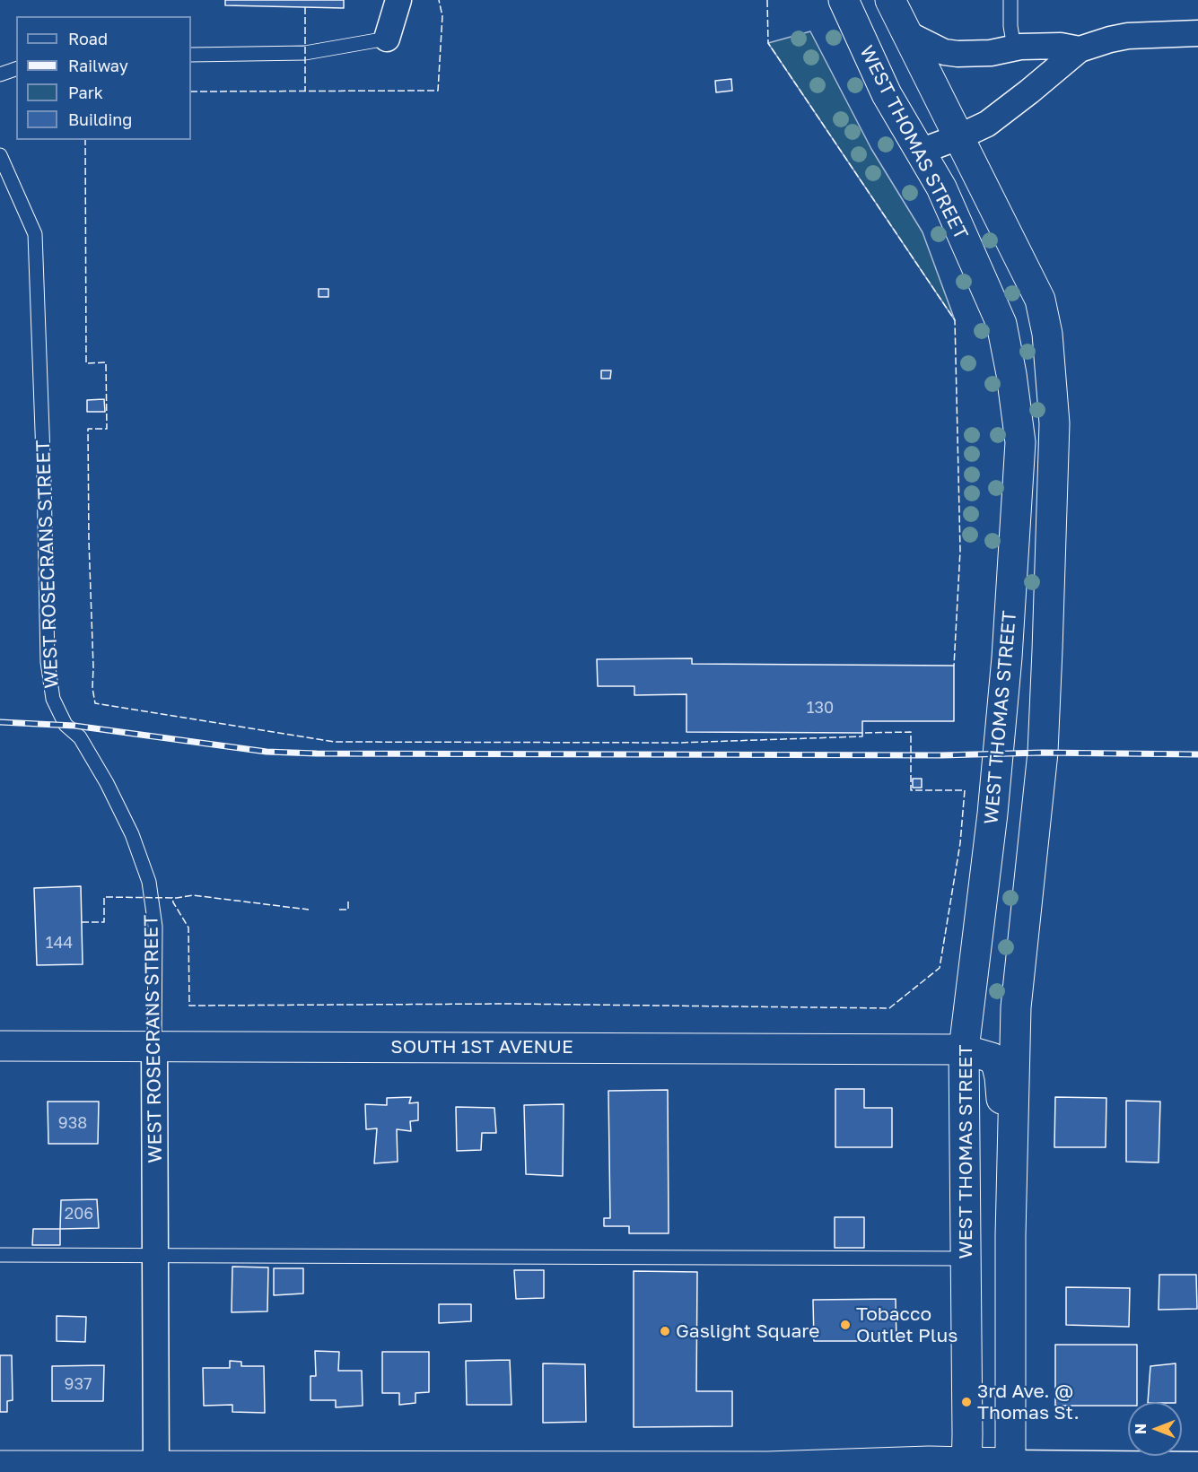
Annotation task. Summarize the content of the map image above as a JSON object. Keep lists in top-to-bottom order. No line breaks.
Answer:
{"streets":{"main road":["WEST THOMAS STREET","SOUTH 1ST AVENUE"],"street":["WEST ROSECRANS STREET"]},"crossings":[["WEST THOMAS STREET","SOUTH 1ST AVENUE"],["WEST ROSECRANS STREET","SOUTH 1ST AVENUE"]],"places":["Tobacco Outlet Plus","Gaslight Square","3rd Ave. @ Thomas St."],"house_numbers":["130","144","938","206","937"],"legend":["Road","Railway","Park","Building"],"north":"left"}
